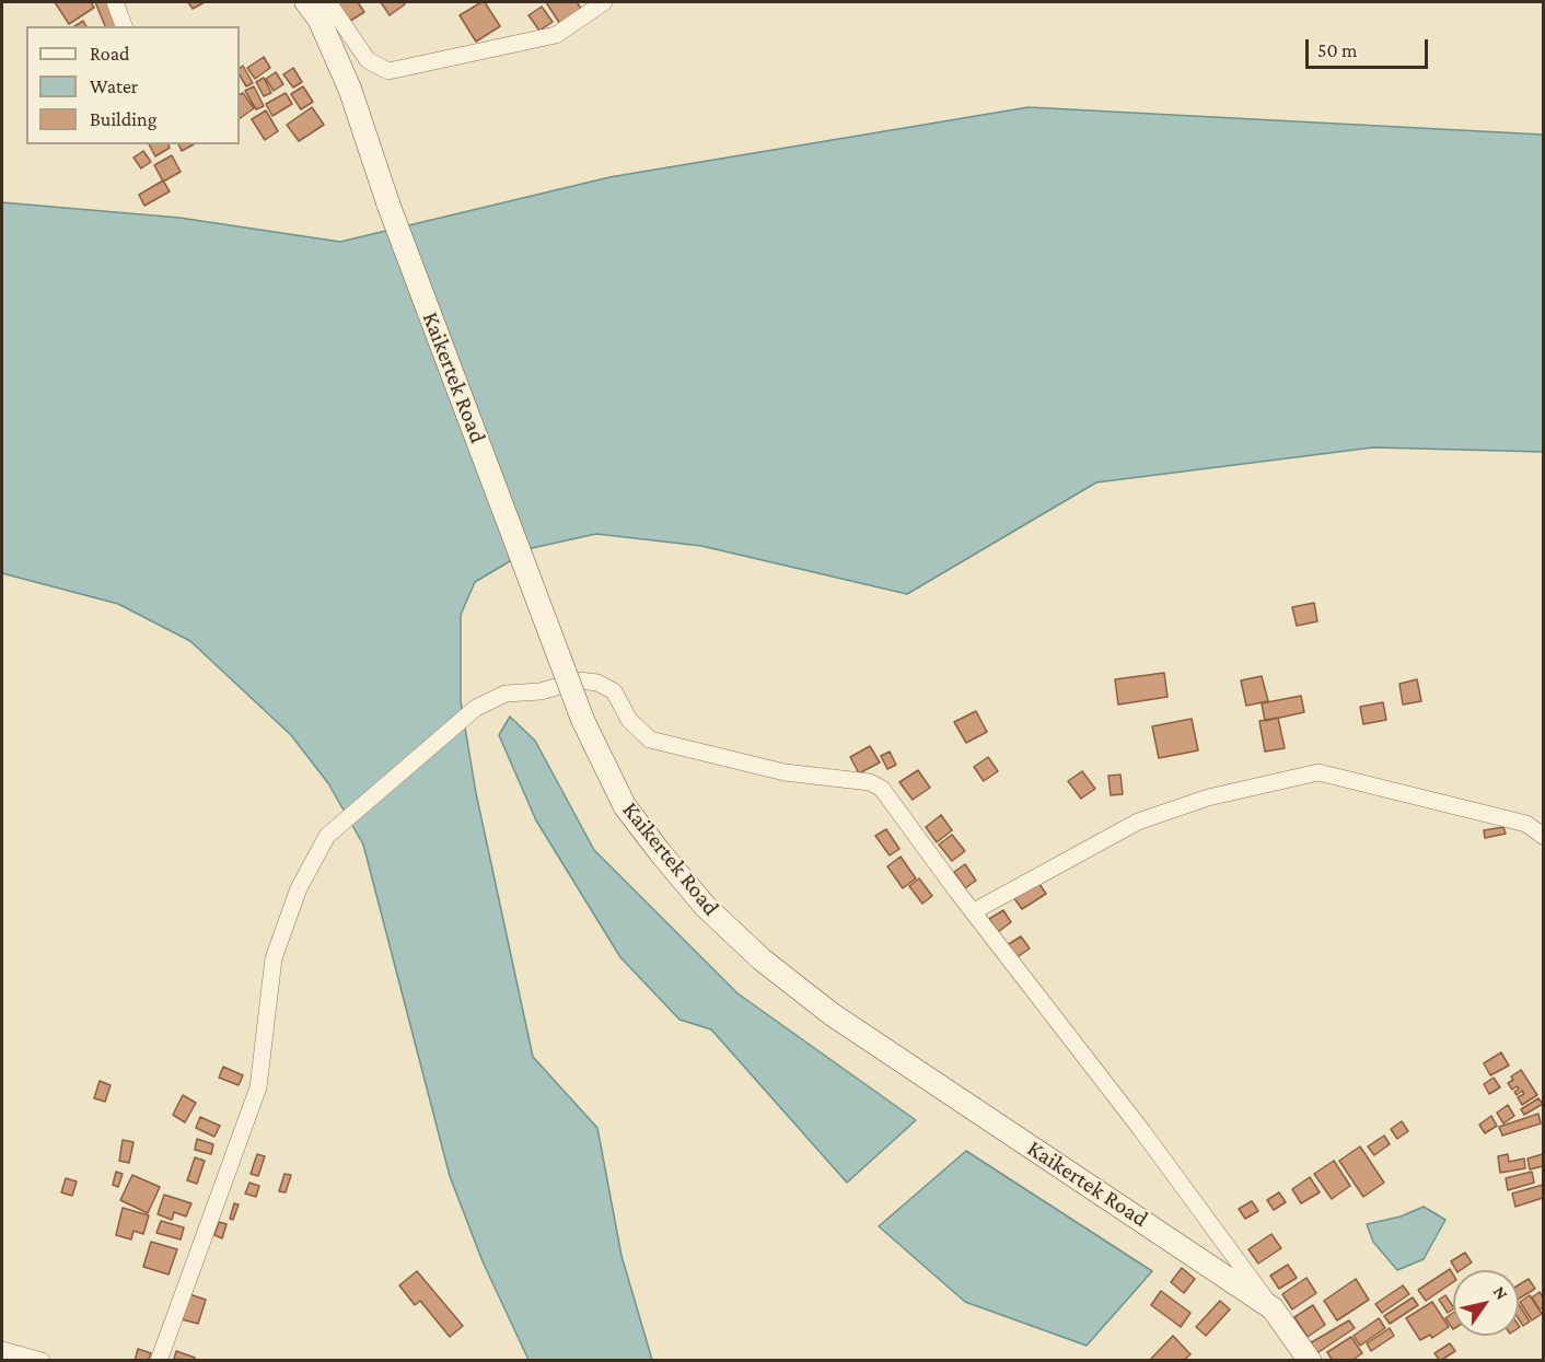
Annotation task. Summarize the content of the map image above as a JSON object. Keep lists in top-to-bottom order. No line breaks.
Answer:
{"streets":{"main road":["Kaikertek Road"]},"legend":["Road","Water","Building"],"scale_bar":"50 m","north":"top right"}
